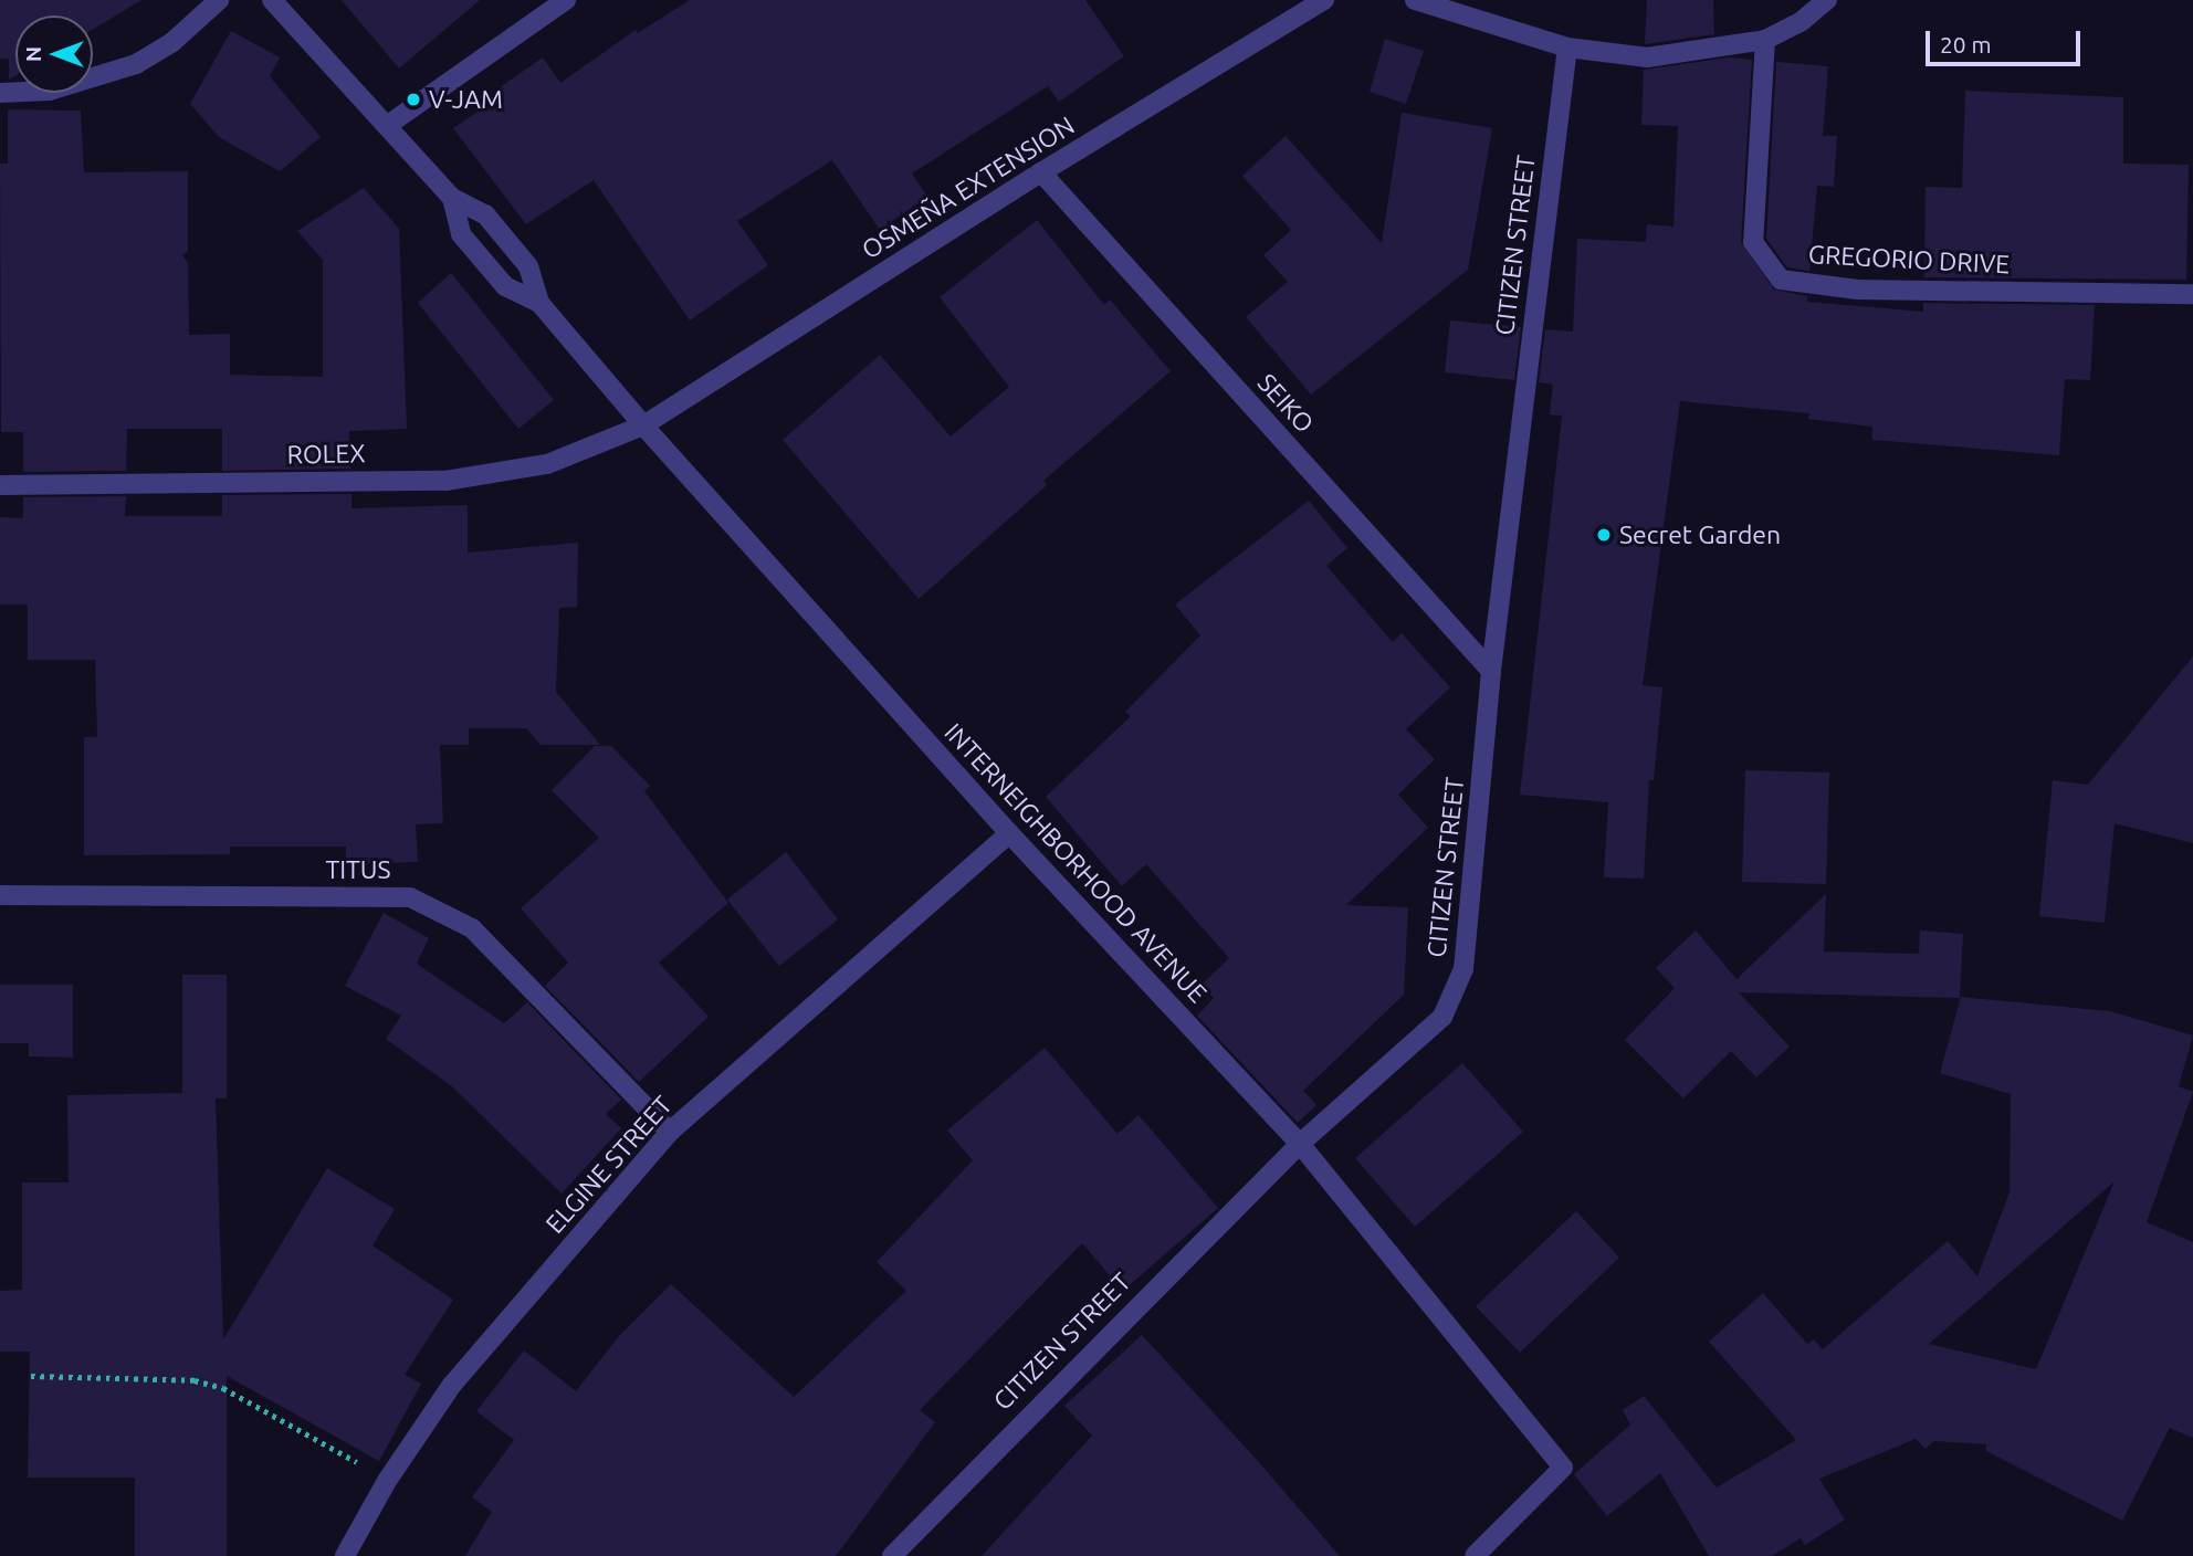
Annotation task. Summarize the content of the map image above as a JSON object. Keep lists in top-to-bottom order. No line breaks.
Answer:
{"streets":{"street":["OSMEÑA EXTENSION","CITIZEN STREET","GREGORIO DRIVE","SEIKO","ROLEX","INTERNEIGHBORHOOD AVENUE","TITUS","ELGINE STREET"]},"crossings":[["OSMEÑA EXTENSION","SEIKO"],["OSMEÑA EXTENSION","ROLEX"],["OSMEÑA EXTENSION","INTERNEIGHBORHOOD AVENUE"],["CITIZEN STREET","SEIKO"],["CITIZEN STREET","INTERNEIGHBORHOOD AVENUE"],["ROLEX","INTERNEIGHBORHOOD AVENUE"],["INTERNEIGHBORHOOD AVENUE","ELGINE STREET"],["TITUS","ELGINE STREET"]],"places":["V-JAM","Secret Garden"],"scale_bar":"20 m","north":"left"}
